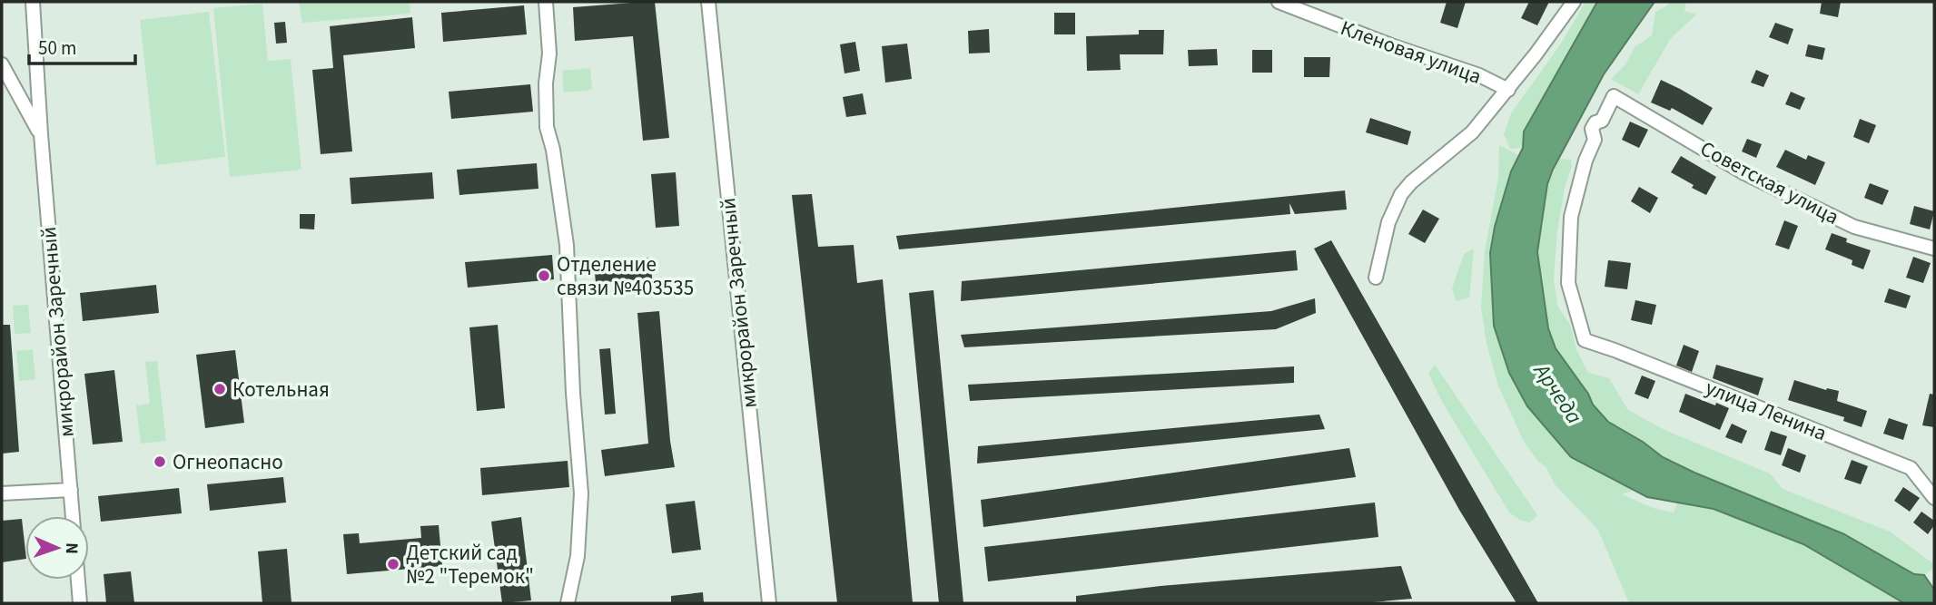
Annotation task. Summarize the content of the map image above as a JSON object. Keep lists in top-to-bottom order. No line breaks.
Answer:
{"streets":{"street":["Кленовая улица","Советская улица","микрорайон Заречный","улица Ленина"]},"crossings":[["Советская улица","улица Ленина"]],"water":["Арчеда"],"places":["Отделение связи №403535","Котельная","Огнеопасно","Детский сад №2 \"Теремок\""],"scale_bar":"50 m","north":"right"}
